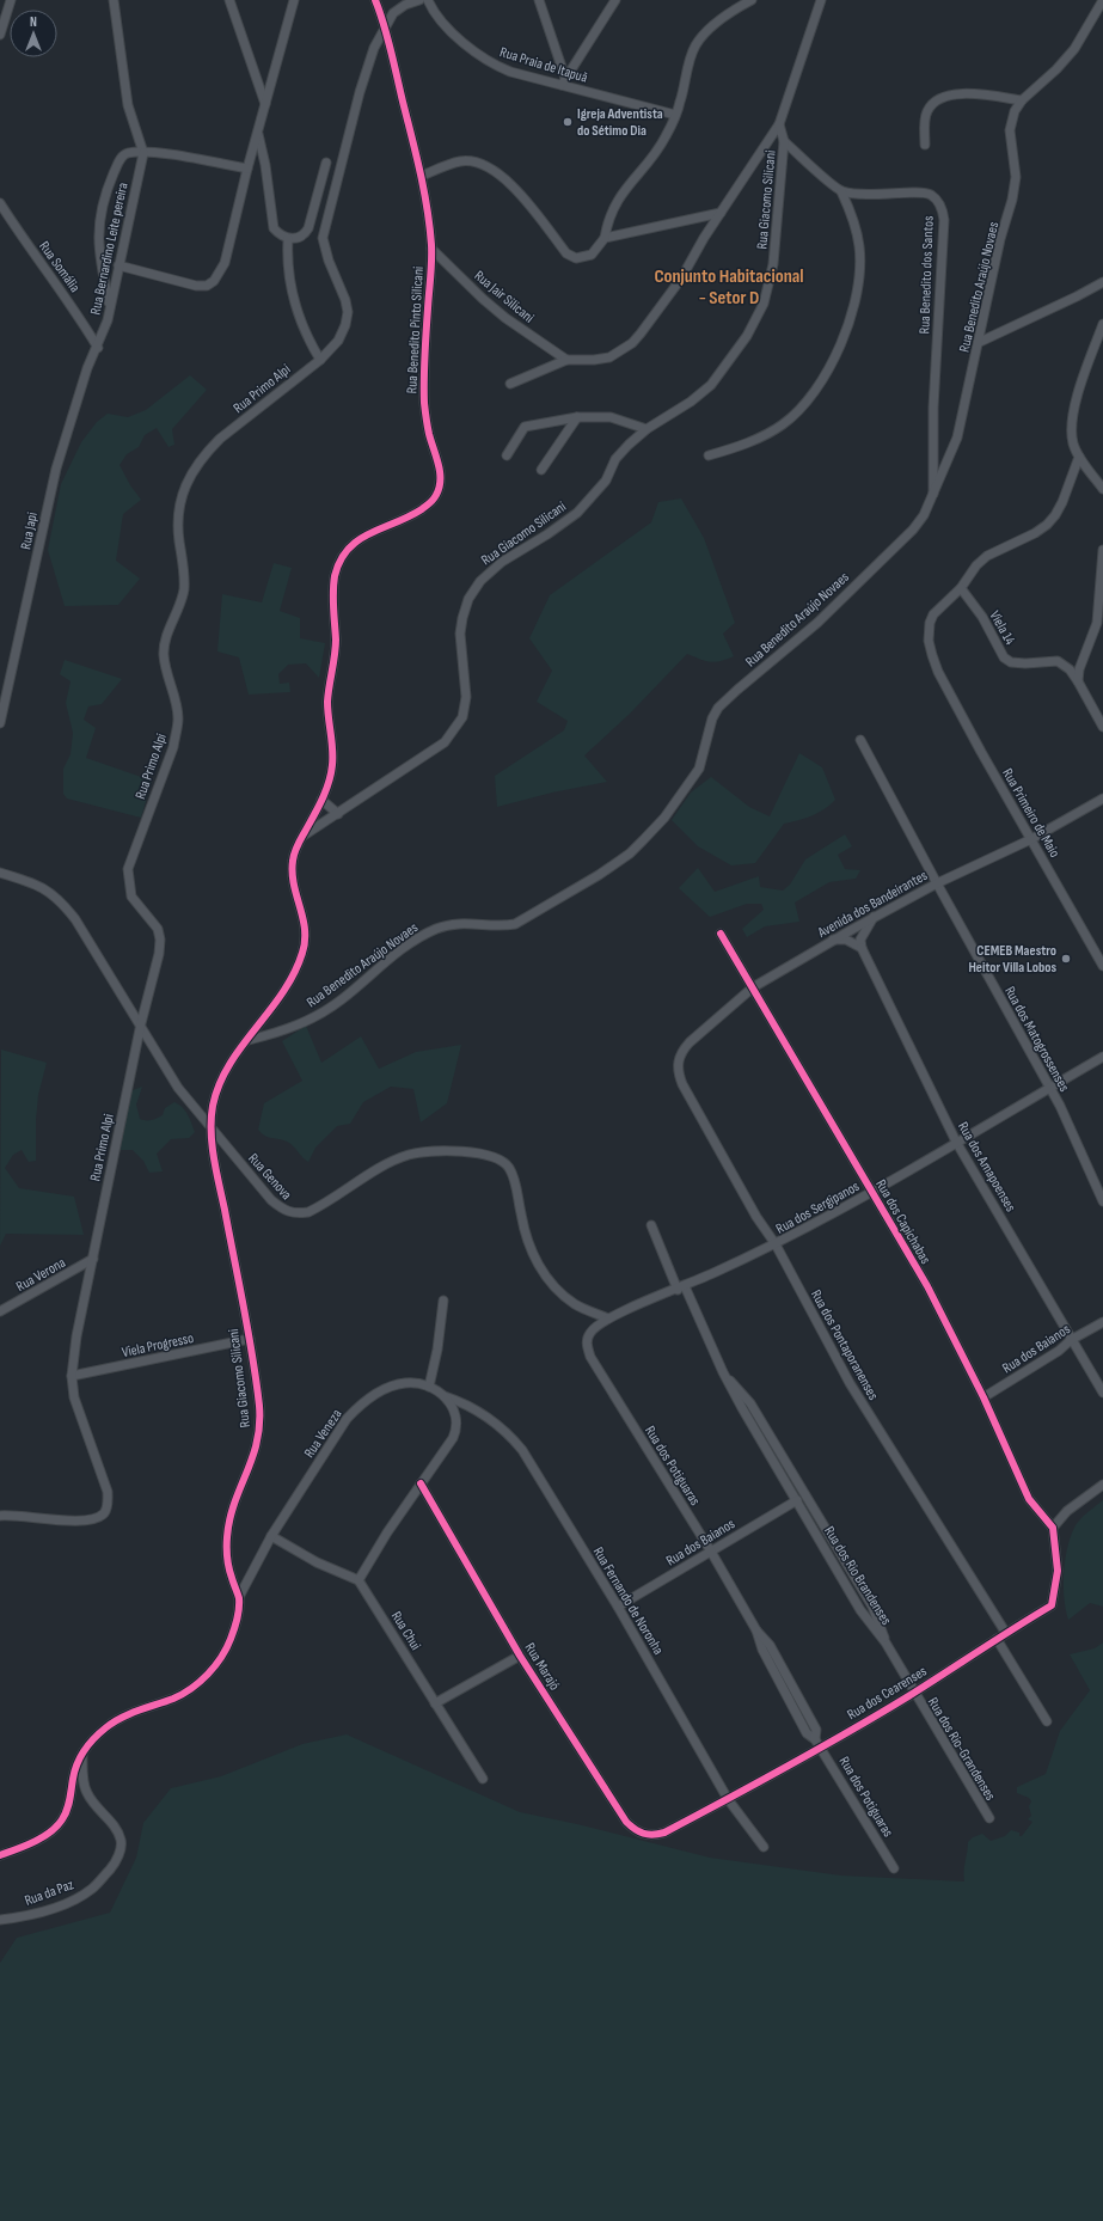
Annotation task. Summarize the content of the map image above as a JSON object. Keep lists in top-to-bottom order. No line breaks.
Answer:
{"streets":{"street":["Rua Praia de Itapuã","Rua Giacomo Silicani","Rua Bernardino Leite pereira","Rua Somália","Rua Benedito dos Santos","Rua Benedito Araújo Novaes","Rua Jair Silicani","Rua Benedito Pinto Silicani","Rua Primo Alpi","Rua Japi","Viela 14","Rua Primeiro de Maio","Avenida dos Bandeirantes","Rua dos Matogrossenses","Rua dos Amapoenses","Rua Genova","Rua dos Sergipanos","Rua dos Capichabas","Rua Verona","Viela Progresso","Rua dos Pontaporanenses","Rua dos Baianos","Rua Veneza","Rua dos Potiguaras","Rua dos Rio Brandenses","Rua Fernando de Noronha","Rua Chui","Rua Marajó","Rua dos Cearenses","Rua dos Rio-Grandenses","Rua da Paz"]},"crossings":[["Rua Giacomo Silicani","Rua Benedito Araújo Novaes"],["Rua Giacomo Silicani","Rua Benedito Pinto Silicani"],["Rua Giacomo Silicani","Rua Genova"],["Rua Giacomo Silicani","Viela Progresso"],["Rua Giacomo Silicani","Rua Veneza"],["Rua Giacomo Silicani","Rua da Paz"],["Rua Bernardino Leite pereira","Rua Somália"],["Rua Bernardino Leite pereira","Rua Japi"],["Rua Somália","Rua Japi"],["Rua Benedito dos Santos","Rua Benedito Araújo Novaes"],["Rua Jair Silicani","Rua Benedito Pinto Silicani"],["Rua Benedito Pinto Silicani","Rua Primo Alpi"],["Rua Primo Alpi","Rua Genova"],["Rua Primo Alpi","Rua Verona"],["Rua Primo Alpi","Viela Progresso"],["Viela 14","Rua Primeiro de Maio"],["Rua Primeiro de Maio","Avenida dos Bandeirantes"],["Avenida dos Bandeirantes","Rua dos Matogrossenses"],["Avenida dos Bandeirantes","Rua dos Capichabas"],["Avenida dos Bandeirantes","Rua dos Pontaporanenses"],["Rua dos Matogrossenses","Rua dos Sergipanos"],["Rua dos Amapoenses","Rua dos Sergipanos"],["Rua dos Amapoenses","Rua dos Baianos"],["Rua Genova","Rua dos Sergipanos"],["Rua Genova","Rua dos Potiguaras"],["Rua dos Sergipanos","Rua dos Capichabas"],["Rua dos Sergipanos","Rua dos Pontaporanenses"],["Rua dos Sergipanos","Rua dos Potiguaras"],["Rua dos Capichabas","Rua dos Baianos"],["Rua dos Capichabas","Rua dos Cearenses"],["Rua dos Pontaporanenses","Rua dos Cearenses"],["Rua dos Baianos","Rua dos Potiguaras"],["Rua dos Baianos","Rua dos Rio Brandenses"],["Rua dos Baianos","Rua Fernando de Noronha"],["Rua Veneza","Rua Fernando de Noronha"],["Rua dos Potiguaras","Rua dos Cearenses"],["Rua dos Rio Brandenses","Rua dos Rio-Grandenses"],["Rua Fernando de Noronha","Rua dos Cearenses"],["Rua Marajó","Rua dos Cearenses"],["Rua dos Cearenses","Rua dos Rio-Grandenses"]],"districts":["Conjunto Habitacional - Setor D"],"places":["Igreja Adventista do Sétimo Dia","CEMEB Maestro Heitor Villa Lobos"],"north":"top"}
